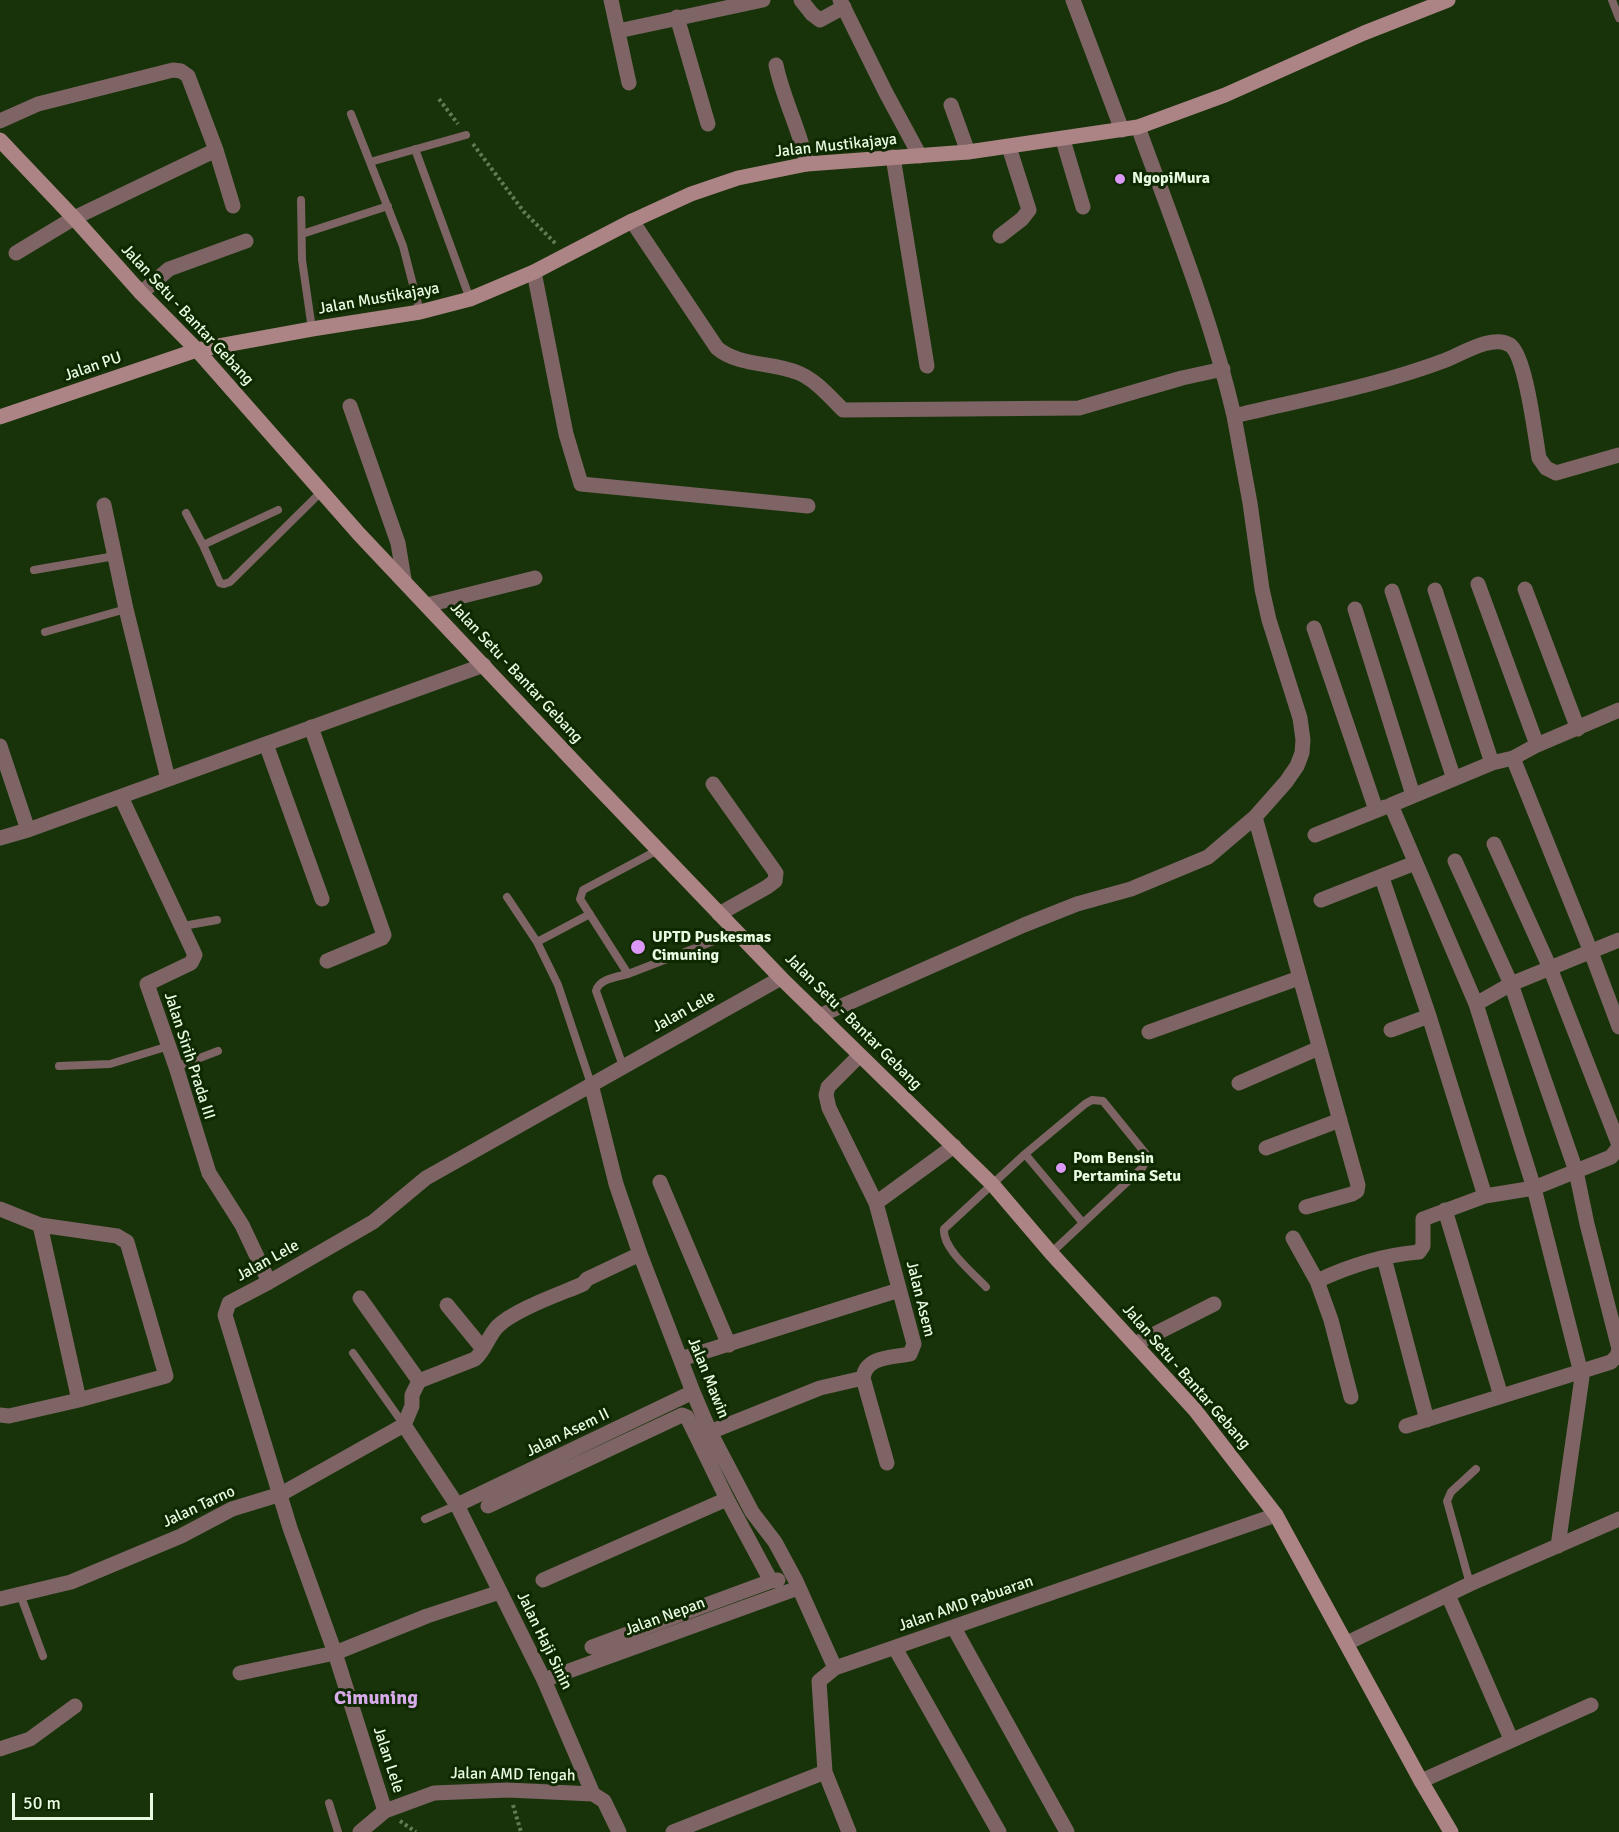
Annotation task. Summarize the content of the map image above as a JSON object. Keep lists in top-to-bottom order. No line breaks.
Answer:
{"streets":{"main road":["Jalan Mustikajaya","Jalan Setu - Bantar Gebang","Jalan PU"],"street":["Jalan Lele","Jalan Sirih Prada III","Jalan Asem","Jalan Mawin","Jalan Asem II","Jalan Tarno","Jalan AMD Pabuaran","Jalan Nepan","Jalan Haji Sinin","Jalan AMD Tengah"]},"crossings":[["Jalan Mustikajaya","Jalan Setu - Bantar Gebang"],["Jalan Mustikajaya","Jalan PU"],["Jalan Setu - Bantar Gebang","Jalan PU"],["Jalan Setu - Bantar Gebang","Jalan Lele"],["Jalan Setu - Bantar Gebang","Jalan Asem"],["Jalan Setu - Bantar Gebang","Jalan AMD Pabuaran"],["Jalan Lele","Jalan Sirih Prada III"],["Jalan Lele","Jalan Mawin"],["Jalan Lele","Jalan Tarno"],["Jalan Lele","Jalan AMD Tengah"],["Jalan Mawin","Jalan Asem II"],["Jalan Mawin","Jalan AMD Pabuaran"],["Jalan Mawin","Jalan Nepan"],["Jalan Asem II","Jalan Haji Sinin"],["Jalan Tarno","Jalan Haji Sinin"],["Jalan Nepan","Jalan Haji Sinin"],["Jalan Haji Sinin","Jalan AMD Tengah"]],"districts":["Cimuning"],"places":["NgopiMura","UPTD Puskesmas Cimuning","Pom Bensin Pertamina Setu"],"scale_bar":"50 m"}
